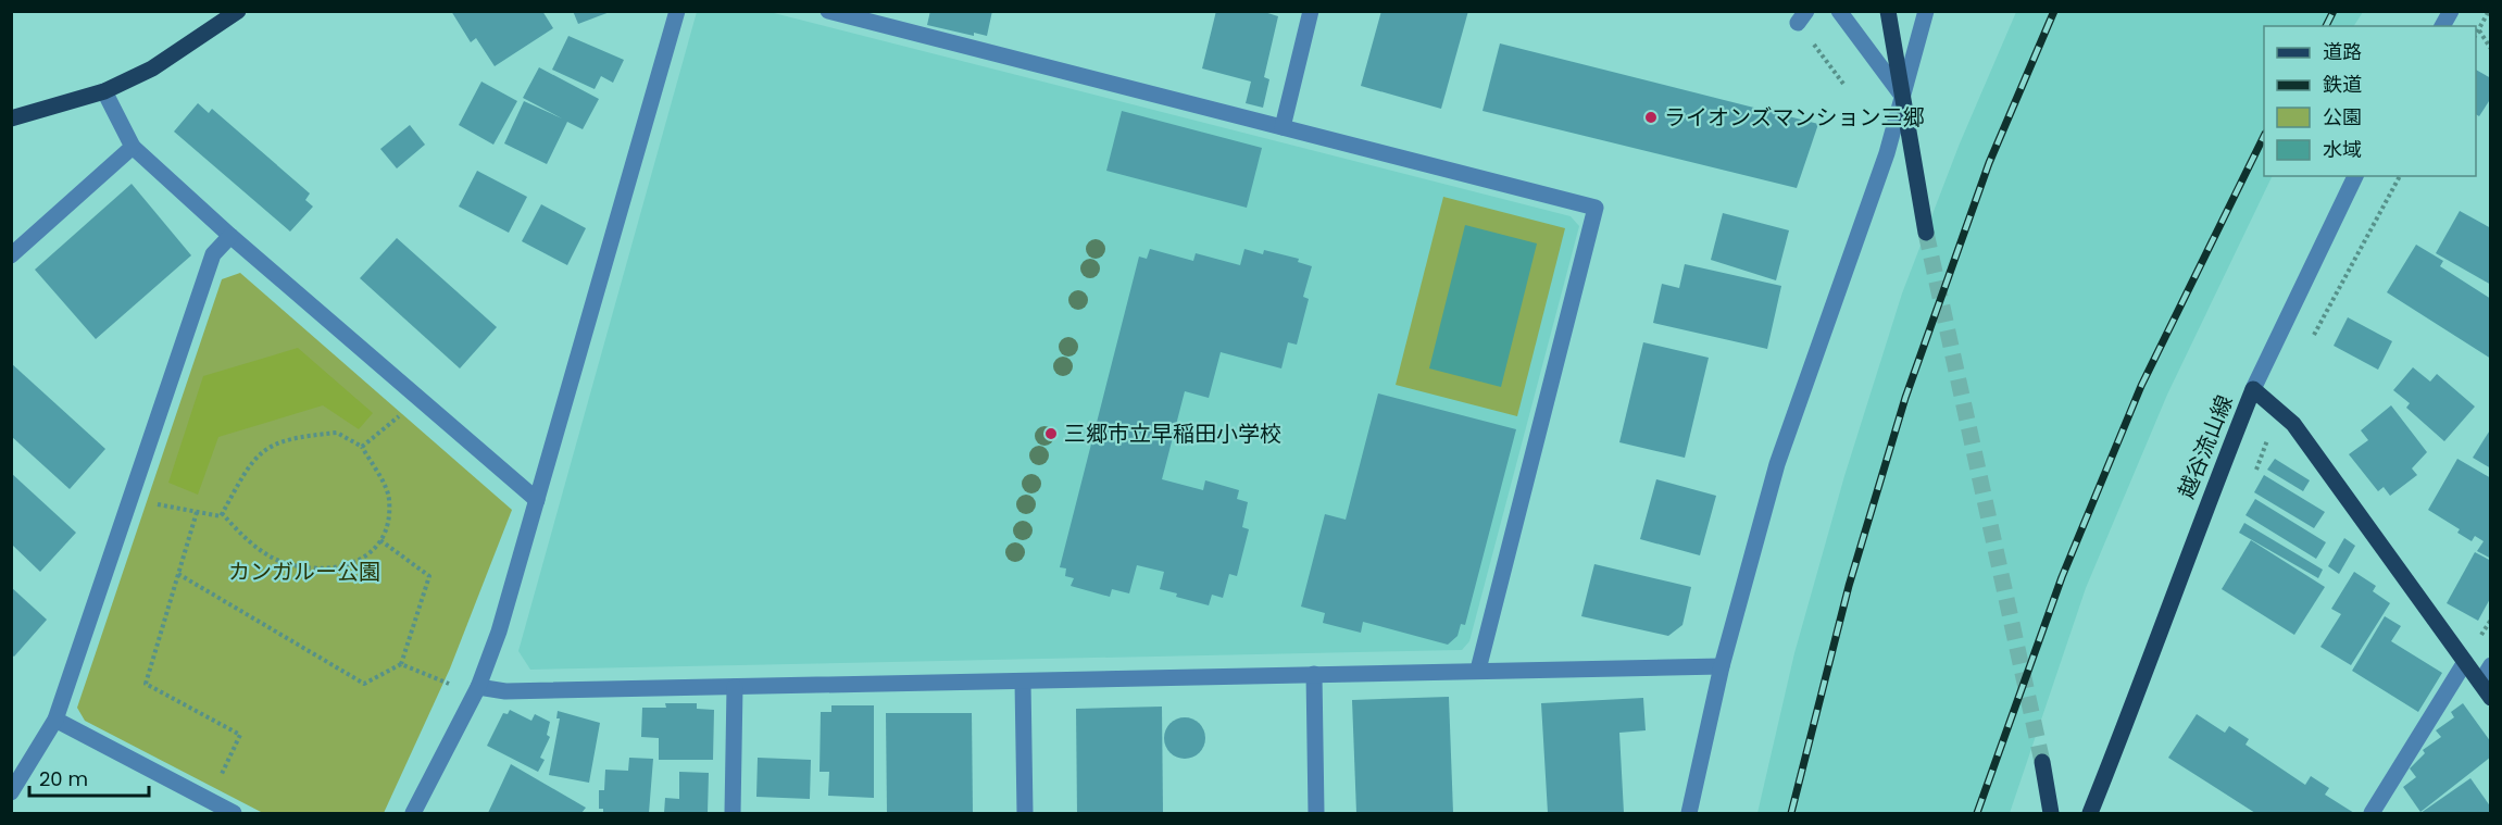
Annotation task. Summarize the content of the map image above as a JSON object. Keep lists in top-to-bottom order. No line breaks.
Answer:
{"streets":{"main road":["越谷流山線"]},"parks":["カンガルー公園"],"places":["ライオンズマンション三郷","三郷市立早稲田小学校"],"legend":["道路","鉄道","公園","水域"],"scale_bar":"20 m"}
